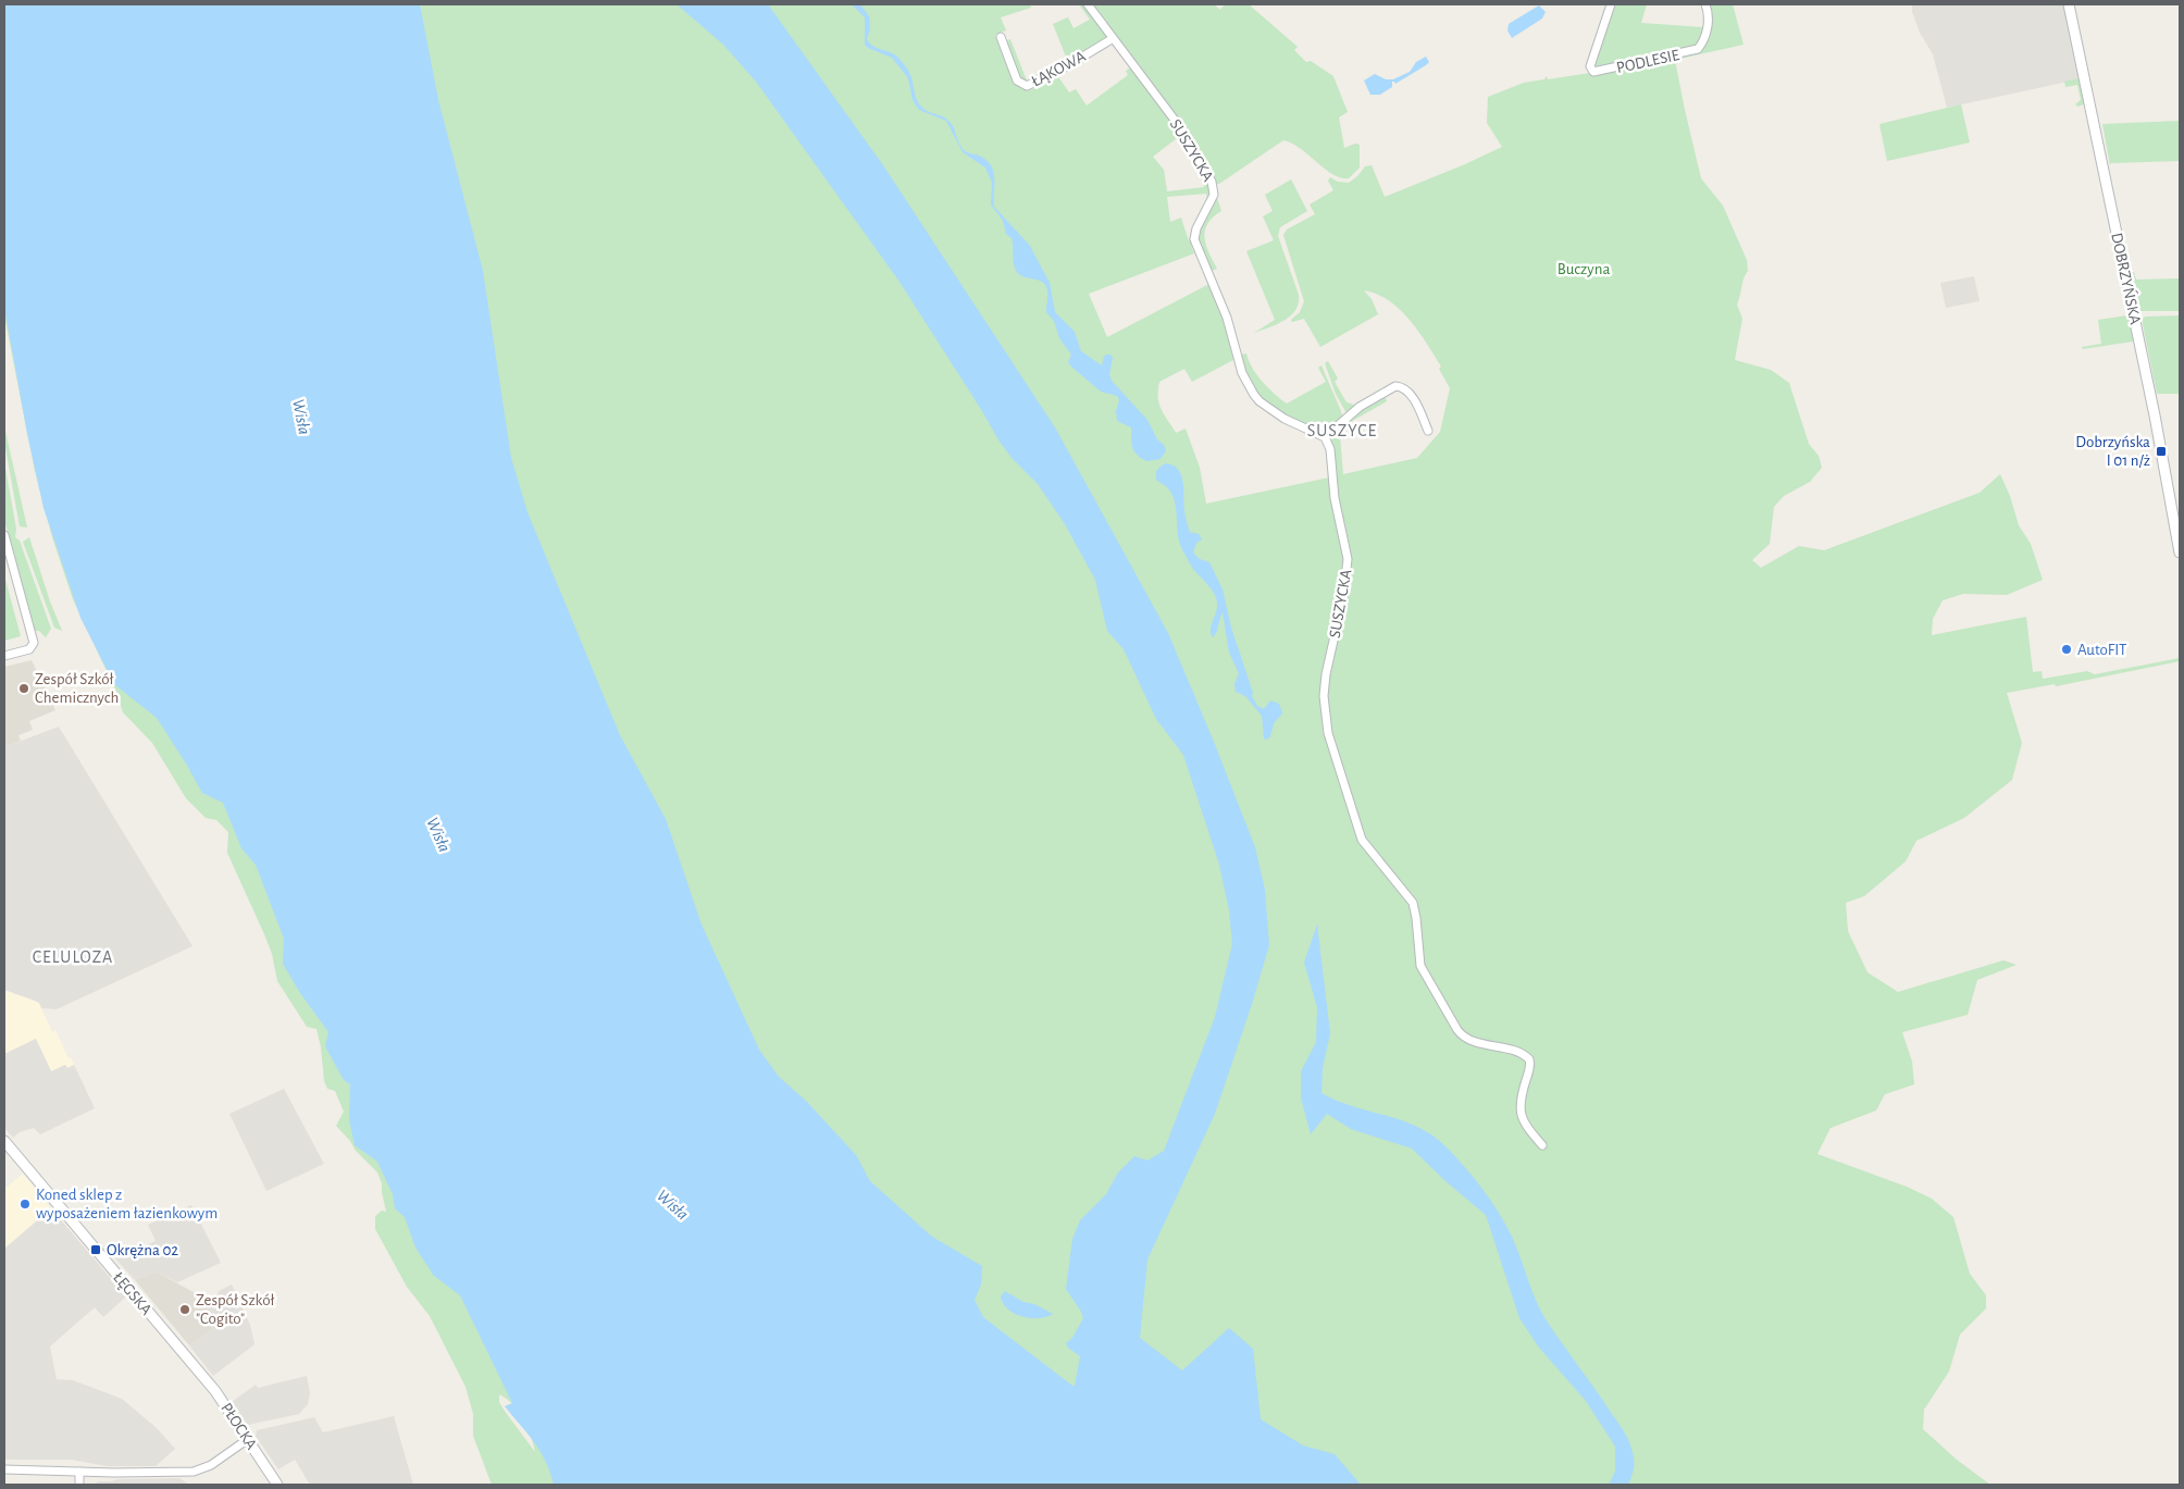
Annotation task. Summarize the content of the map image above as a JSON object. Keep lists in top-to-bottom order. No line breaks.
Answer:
{"streets":{"street":["PODLESIE","ŁĄKOWA","SUSZYCKA","DOBRZYŃSKA","ŁĘGSKA","PŁOCKA"]},"crossings":[["ŁĄKOWA","SUSZYCKA"],["ŁĘGSKA","PŁOCKA"]],"districts":["SUSZYCE","CELULOZA"],"water":["Wisła"],"parks":["Buczyna"],"places":{"transit":["Dobrzyńska I 01 n/ż","Okrężna 02"],"other":["AutoFIT","Zespół Szkół Chemicznych","Koned sklep z wyposażeniem łazienkowym","Zespół Szkół \"Cogito\""]}}
